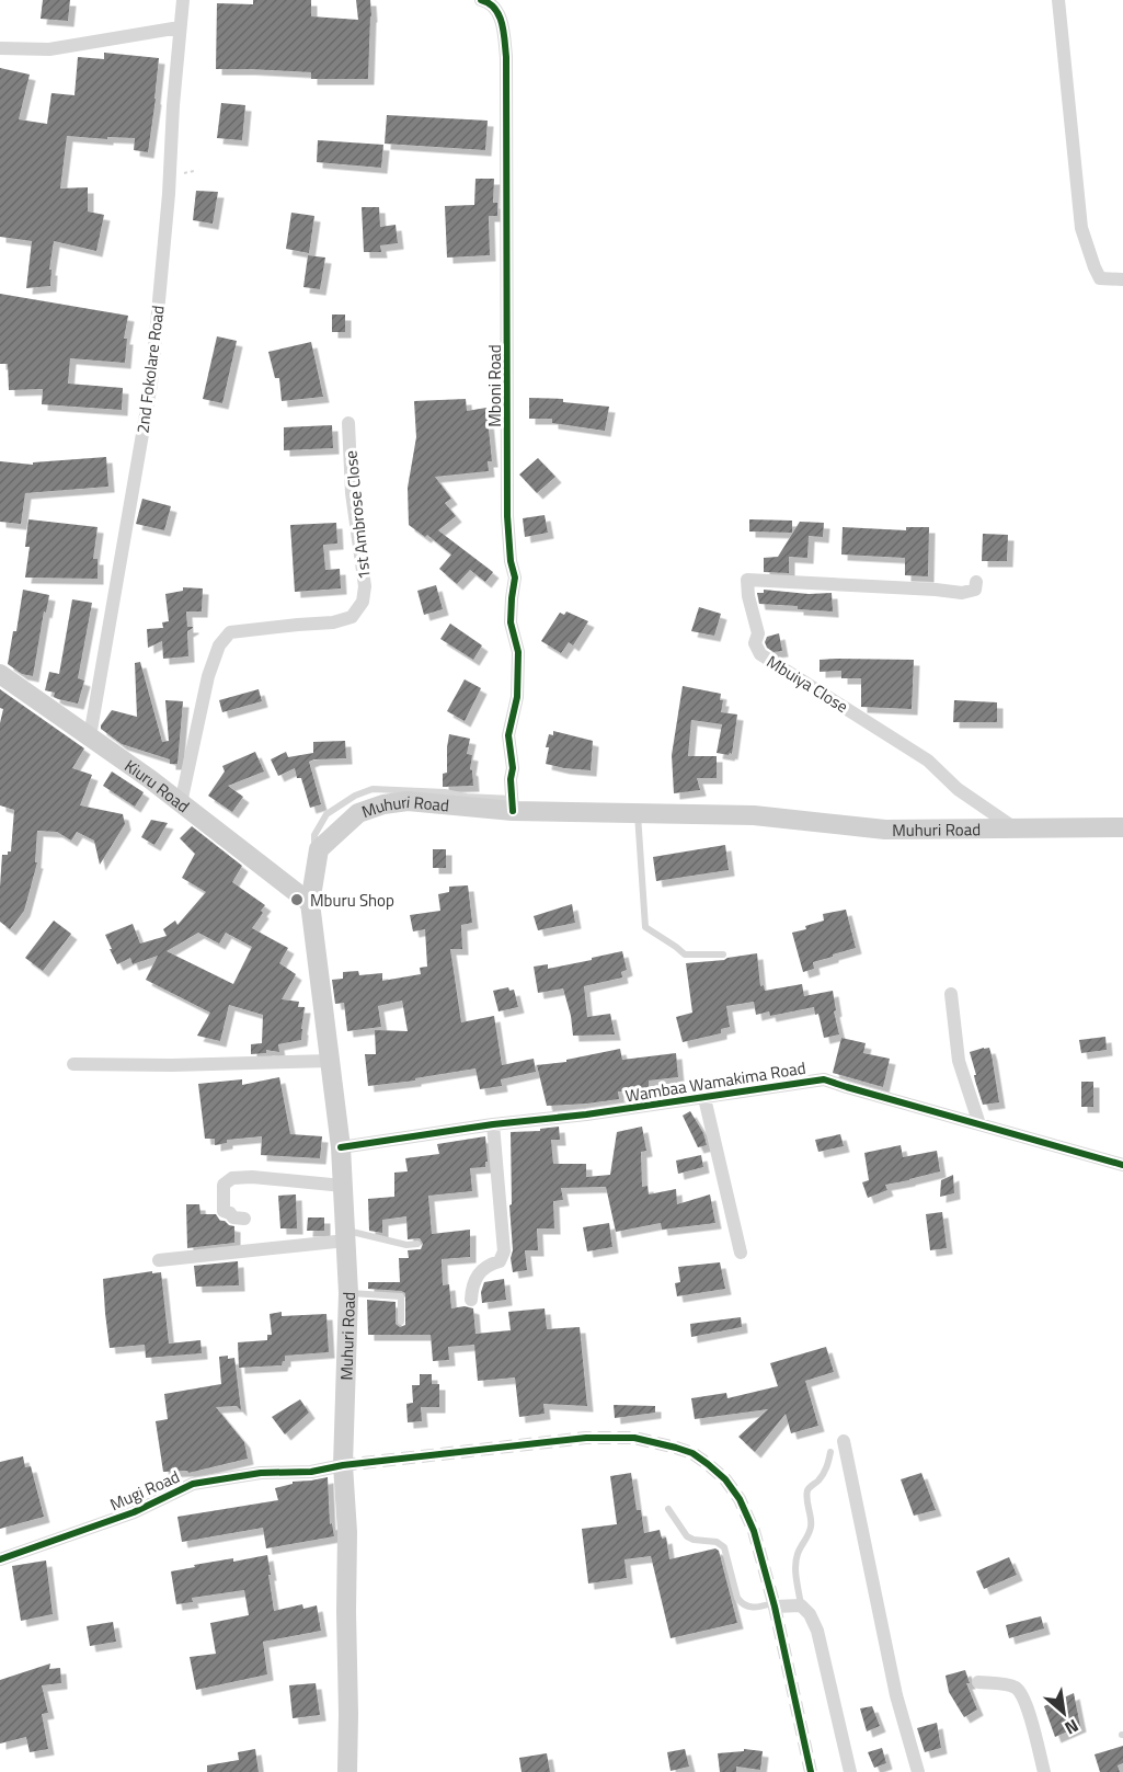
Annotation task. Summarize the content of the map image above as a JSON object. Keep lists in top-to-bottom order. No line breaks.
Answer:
{"streets":{"main road":["Kiuru Road","Muhuri Road"],"street":["2nd Fokolare Road","Mboni Road","1st Ambrose Close","Mbuiya Close","Wambaa Wamakima Road","Mugi Road"]},"crossings":[["2nd Fokolare Road","Kiuru Road"],["Mboni Road","Muhuri Road"],["1st Ambrose Close","Kiuru Road"],["Mbuiya Close","Muhuri Road"],["Kiuru Road","Muhuri Road"],["Muhuri Road","Wambaa Wamakima Road"],["Muhuri Road","Mugi Road"]],"places":["Mburu Shop"],"north":"bottom right"}
